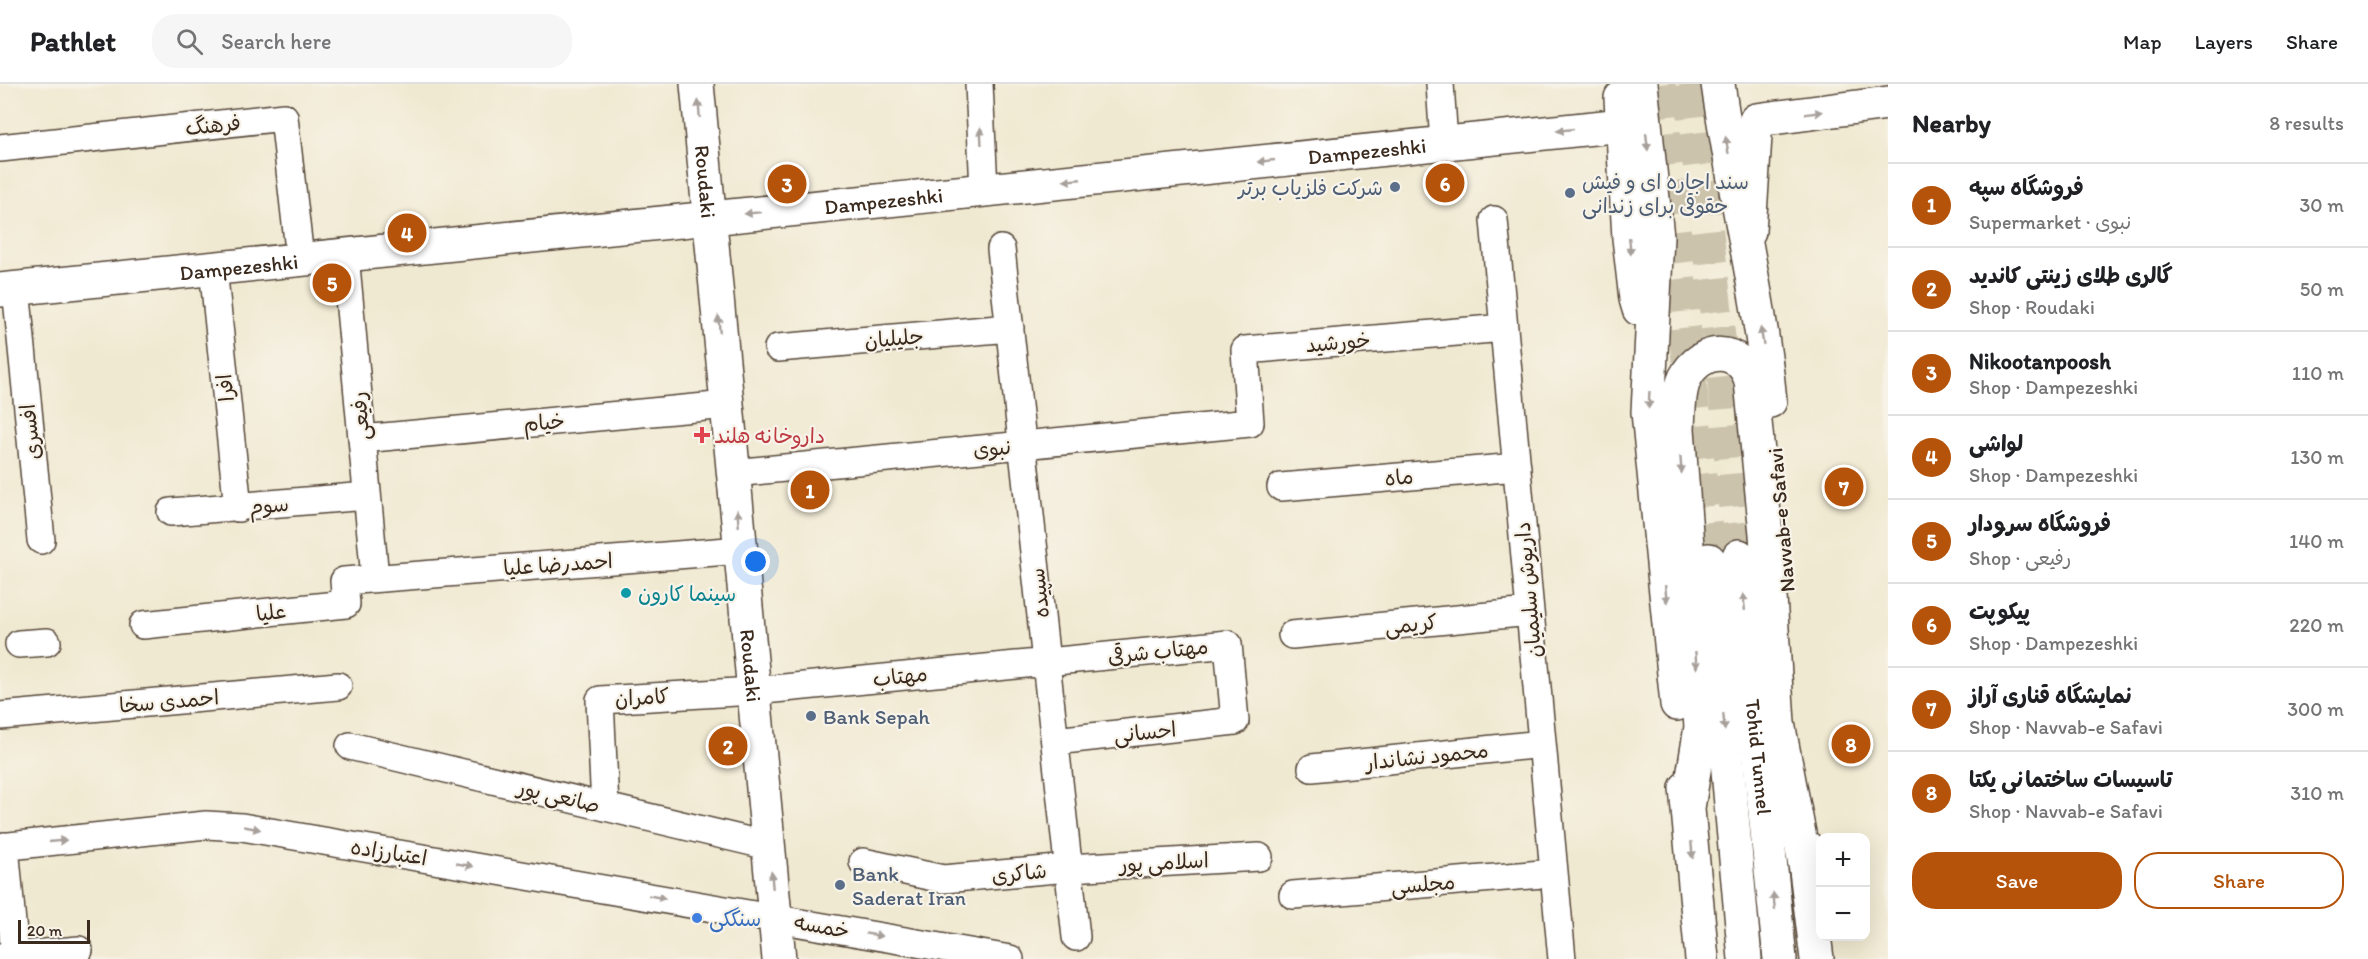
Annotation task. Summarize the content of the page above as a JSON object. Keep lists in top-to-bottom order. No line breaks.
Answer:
{"streets":{"main road":["Dampezeshki","Roudaki","Navvab-e Safavi","Tohid Tunnel"],"street":["فرهنگ","جلیلیان","خورشید","افرا","رفیعی","خیام","افسری","نبوی","ماه","سوم","احمدرضا علیا","داریوش سلیمیان","سپیده","علیا","کریمی","مهتاب شرقی","مهتاب","کامران","احمدی سخا","احسانی","محمود نشاندار","صانعی پور","اعتبارزاده","اسلامی پور","شاکری","مجلسی","خمسه"]},"crossings":[["فرهنگ","Dampezeshki"],["Dampezeshki","Roudaki"],["Dampezeshki","افرا"],["Dampezeshki","رفیعی"],["Dampezeshki","افسری"],["Roudaki","خیام"],["Roudaki","نبوی"],["Roudaki","احمدرضا علیا"],["Roudaki","مهتاب"],["Roudaki","کامران"],["Roudaki","صانعی پور"],["Roudaki","اعتبارزاده"],["Roudaki","خمسه"],["جلیلیان","سپیده"],["خورشید","نبوی"],["خورشید","داریوش سلیمیان"],["افرا","سوم"],["رفیعی","خیام"],["رفیعی","سوم"],["رفیعی","احمدرضا علیا"],["رفیعی","علیا"],["نبوی","سپیده"],["ماه","داریوش سلیمیان"],["احمدرضا علیا","علیا"],["داریوش سلیمیان","کریمی"],["داریوش سلیمیان","محمود نشاندار"],["داریوش سلیمیان","مجلسی"],["سپیده","مهتاب شرقی"],["سپیده","مهتاب"],["سپیده","احسانی"],["سپیده","اسلامی پور"],["سپیده","شاکری"],["مهتاب شرقی","مهتاب"],["مهتاب شرقی","احسانی"],["مهتاب","کامران"],["کامران","صانعی پور"],["اعتبارزاده","خمسه"],["اسلامی پور","شاکری"]],"one_way":["Dampezeshki","Roudaki","اعتبارزاده","خمسه"],"places":{"other":["شرکت فلزیاب برتر","سند اجاره ای و فیش حقوقی برای زندانی","سینما کارون","Bank Sepah","Bank Saderat Iran","سنگکی"],"health":["داروخانه هلند"]},"scale_bar":"20 m","page":{"header":"Pathlet","search":"Search here","nav":["Map","Layers","Share"],"heading":["Nearby","8 results"],"pins":["6","3","4","5","7","1","8","2"],"list":[{"mark":"1","name":"فروشگاه سپه","note":"Supermarket · نبوی","value":"30 m"},{"mark":"2","name":"گالری طلای زینتی کاندید","note":"Shop · Roudaki","value":"50 m"},{"mark":"3","name":"Nikootanpoosh","note":"Shop · Dampezeshki","value":"110 m"},{"mark":"4","name":"لواشی","note":"Shop · Dampezeshki","value":"130 m"},{"mark":"5","name":"فروشگاه سرودار","note":"Shop · رفیعی","value":"140 m"},{"mark":"6","name":"پیکوپت","note":"Shop · Dampezeshki","value":"220 m"},{"mark":"7","name":"نمایشگاه قناری آراز","note":"Shop · Navvab-e Safavi","value":"300 m"},{"mark":"8","name":"تاسیسات ساختمانی یکتا","note":"Shop · Navvab-e Safavi","value":"310 m"}],"map_buttons":["+","−"],"buttons":["Save","Share"],"scale":"20 m"}}
